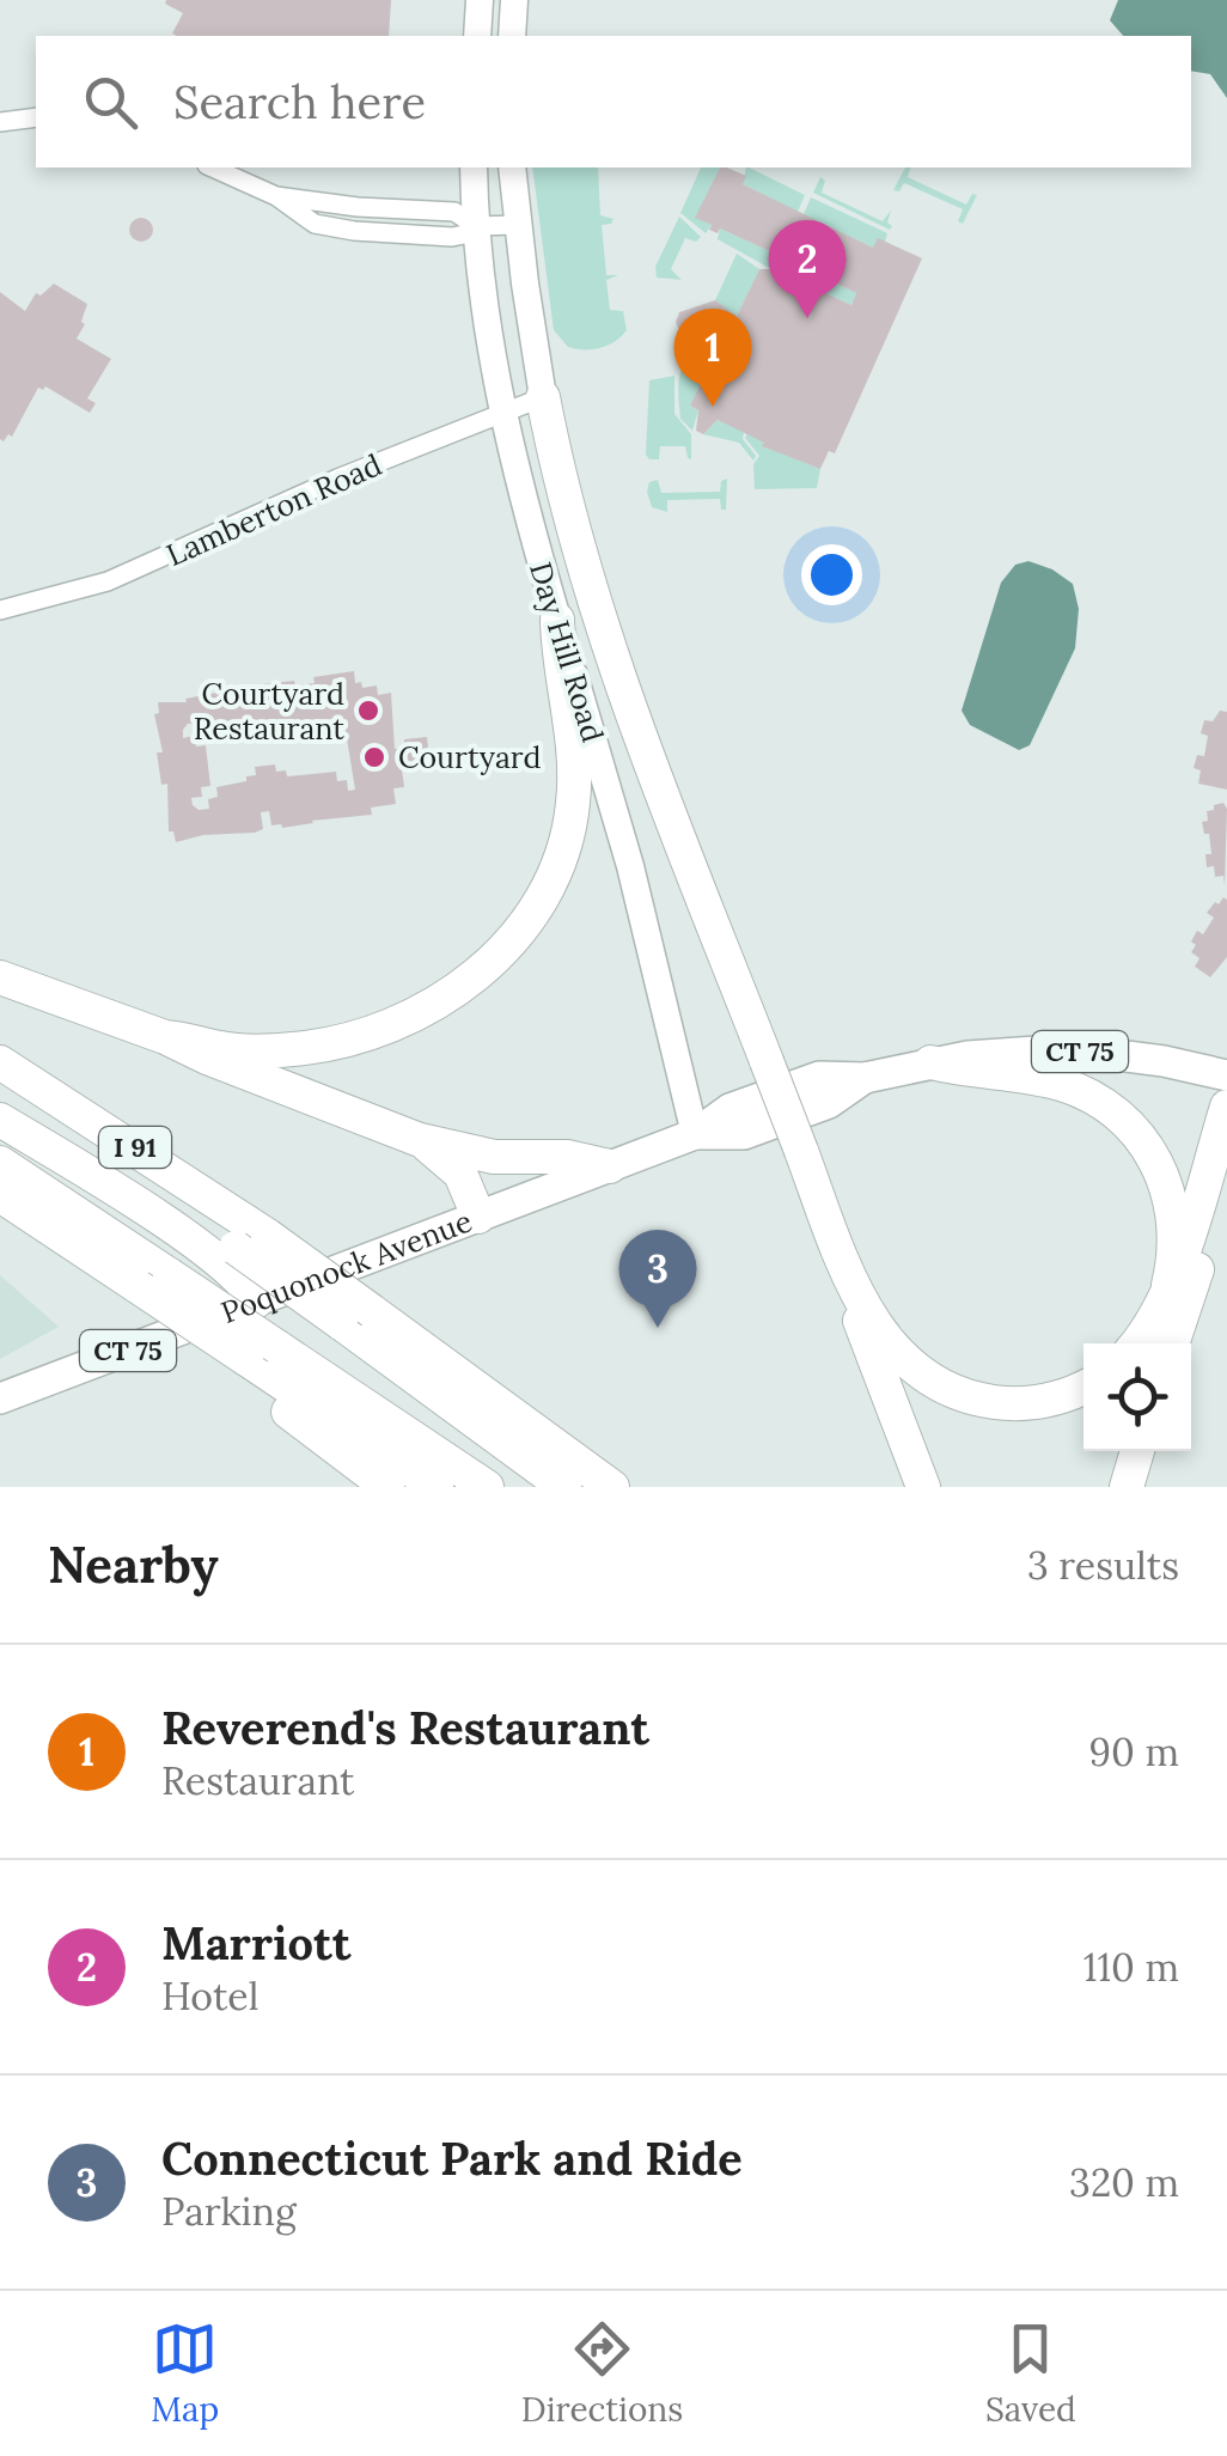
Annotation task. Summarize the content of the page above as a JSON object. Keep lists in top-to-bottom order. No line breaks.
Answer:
{"streets":{"highway":["I 91"],"main road":["Day Hill Road","CT 75","Poquonock Avenue"],"street":["Lamberton Road"]},"crossings":[["Lamberton Road","Day Hill Road"],["Day Hill Road","Poquonock Avenue"]],"places":["Courtyard Restaurant","Courtyard"],"page":{"search":"Search here","pins":["2","1","3"],"heading":["Nearby","3 results"],"list":[{"mark":"1","name":"Reverend's Restaurant","note":"Restaurant","value":"90 m"},{"mark":"2","name":"Marriott","note":"Hotel","value":"110 m"},{"mark":"3","name":"Connecticut Park and Ride","note":"Parking","value":"320 m"}],"nav":["Map","Directions","Saved"]}}
